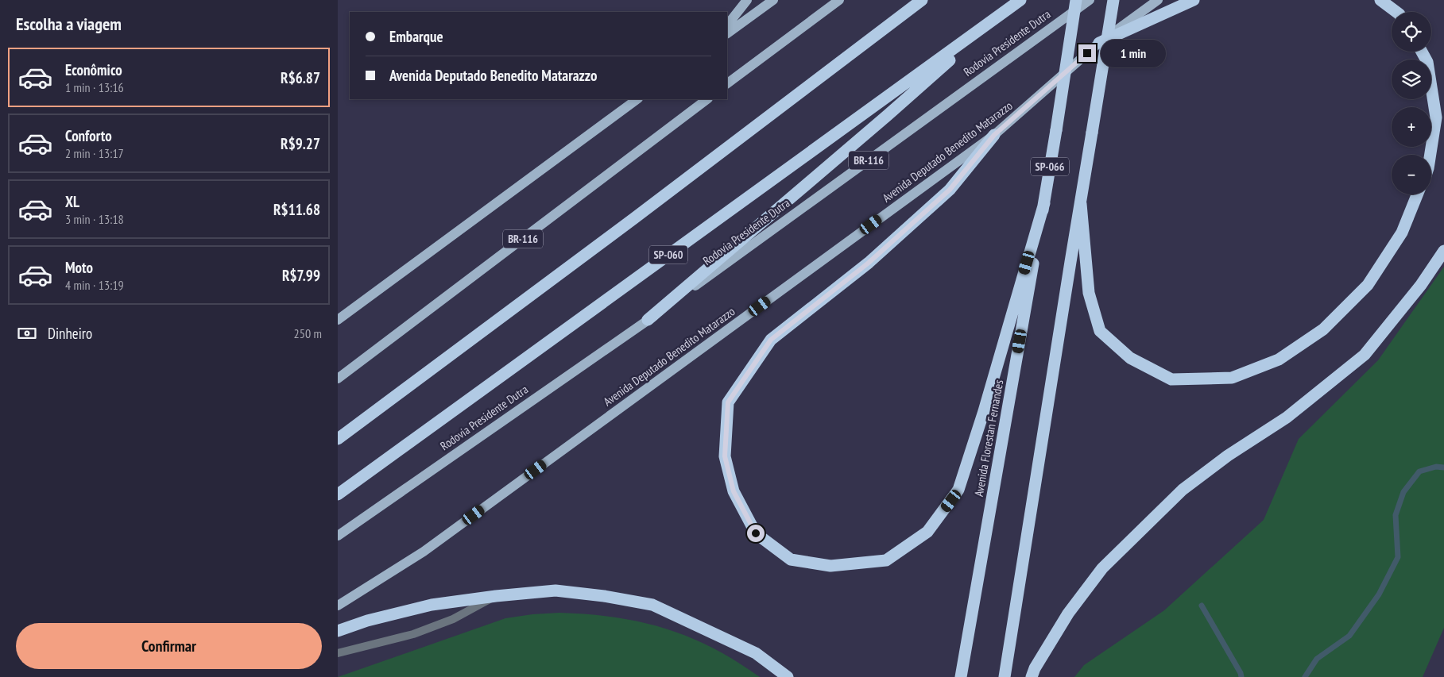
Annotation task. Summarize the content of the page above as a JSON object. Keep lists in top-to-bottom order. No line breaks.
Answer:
{"streets":{"highway":["Rodovia Presidente Dutra","SP-066","SP-060","Avenida Florestan Fernandes"],"main road":["Avenida Deputado Benedito Matarazzo","BR-116"]},"crossings":[["SP-066","Avenida Florestan Fernandes"]],"page":{"heading":"Escolha a viagem","map_buttons":["+","−"],"banner":["Embarque","Avenida Deputado Benedito Matarazzo"],"bubble":"1 min","list":[{"name":"Econômico","note":"1 min · 13:16","value":"R$6.87"},{"name":"Conforto","note":"2 min · 13:17","value":"R$9.27"},{"name":"XL","note":"3 min · 13:18","value":"R$11.68"},{"name":"Moto","note":"4 min · 13:19","value":"R$7.99"}],"pay":["Dinheiro","250 m"],"buttons":"Confirmar"}}
